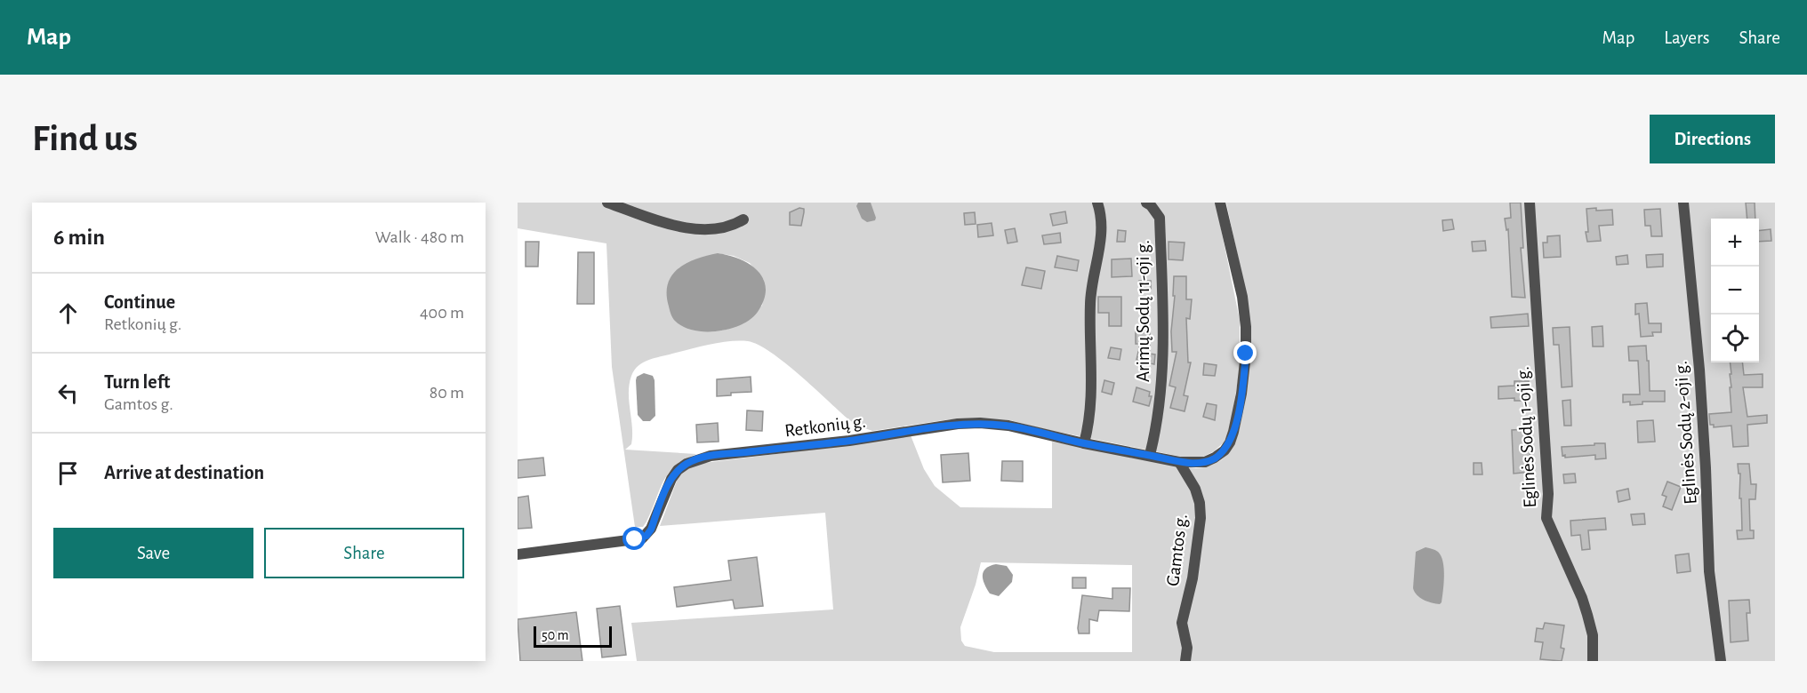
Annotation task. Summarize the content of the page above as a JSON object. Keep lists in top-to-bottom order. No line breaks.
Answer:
{"streets":{"street":["Arimų Sodų 11-oji g.","Retkonių g.","Eglinės Sodų 2-oji g.","Eglinės Sodų 1-oji g.","Gamtos g."]},"crossings":[["Arimų Sodų 11-oji g.","Retkonių g."],["Retkonių g.","Gamtos g."]],"scale_bar":"50 m","page":{"header":"Map","nav":["Map","Layers","Share"],"buttons":["Directions",["Save","Share"]],"title":"Find us","heading":["6 min","Walk · 480 m"],"map_buttons":["+","−"],"list":[["Continue","Retkonių g.","400 m"],["Turn left","Gamtos g.","80 m"],"Arrive at destination"],"scale":"50 m"}}
